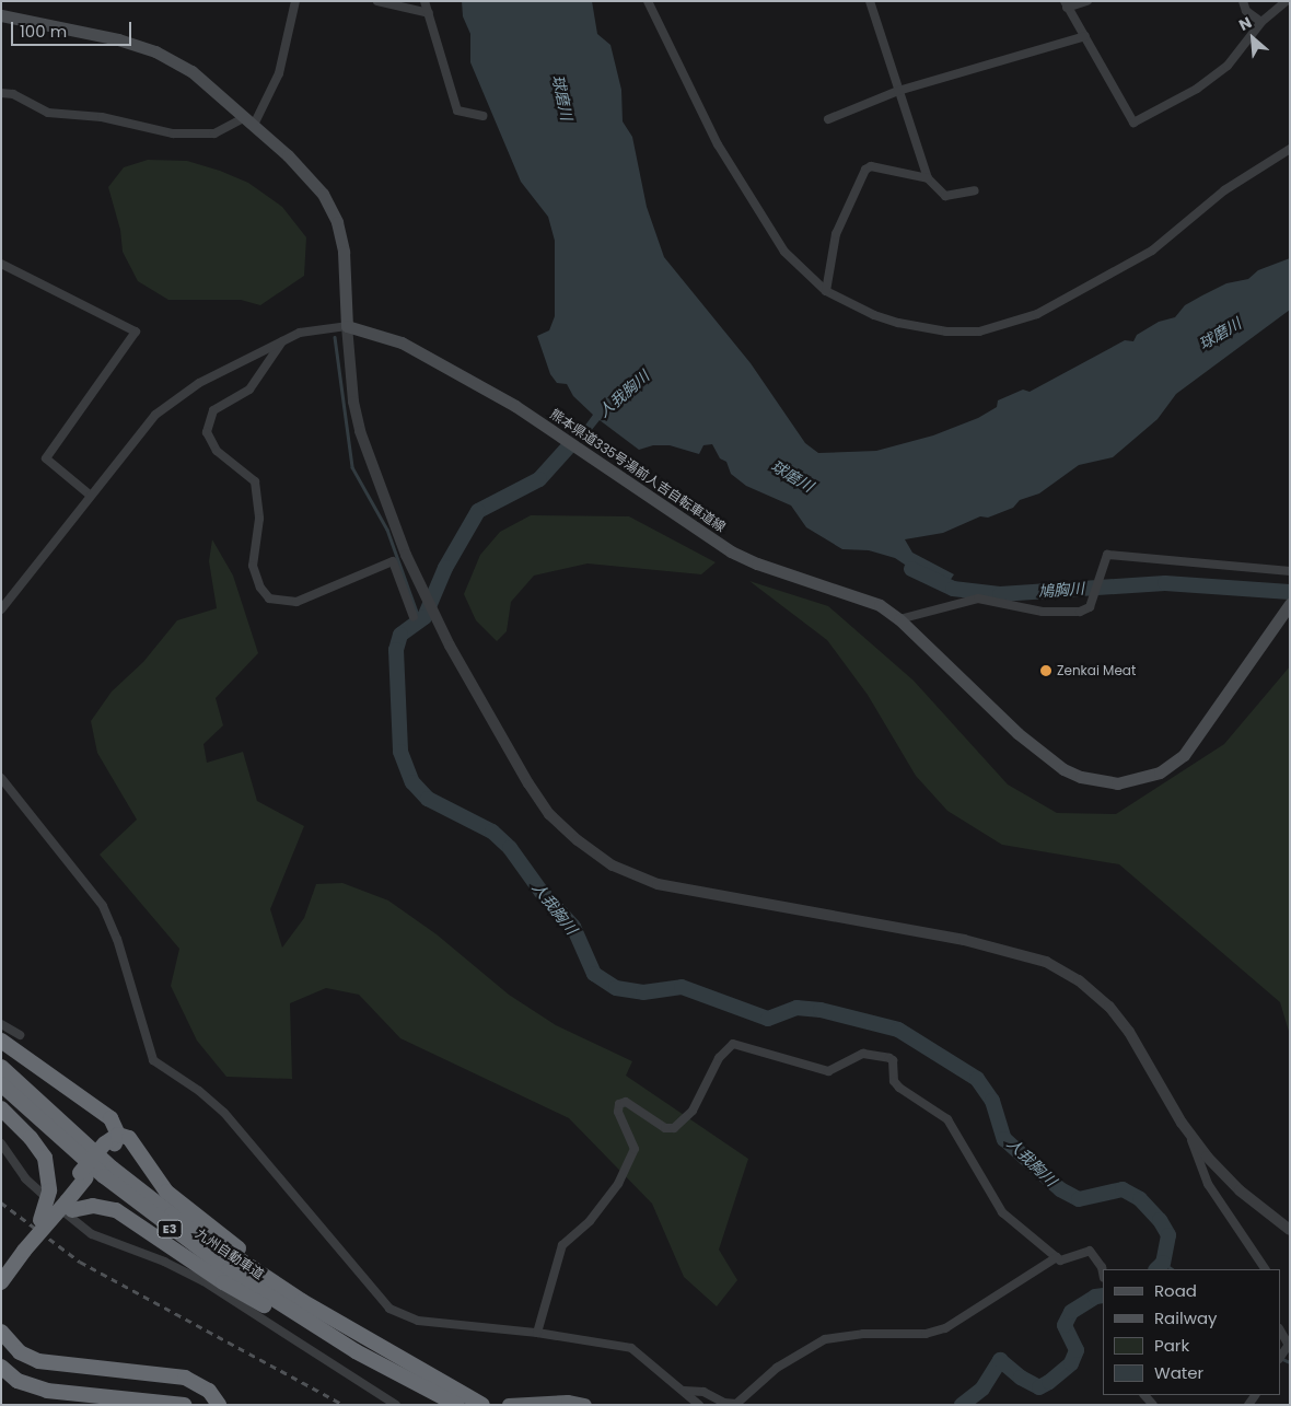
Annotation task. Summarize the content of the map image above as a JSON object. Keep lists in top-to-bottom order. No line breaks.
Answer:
{"streets":{"highway":["E3","九州自動車道"],"main road":["熊本県道335号湯前人吉自転車道線"]},"water":["球磨川","人我胸川","鳩胸川"],"places":["Zenkai Meat"],"legend":["Road","Railway","Park","Water"],"scale_bar":"100 m","north":"top left"}
